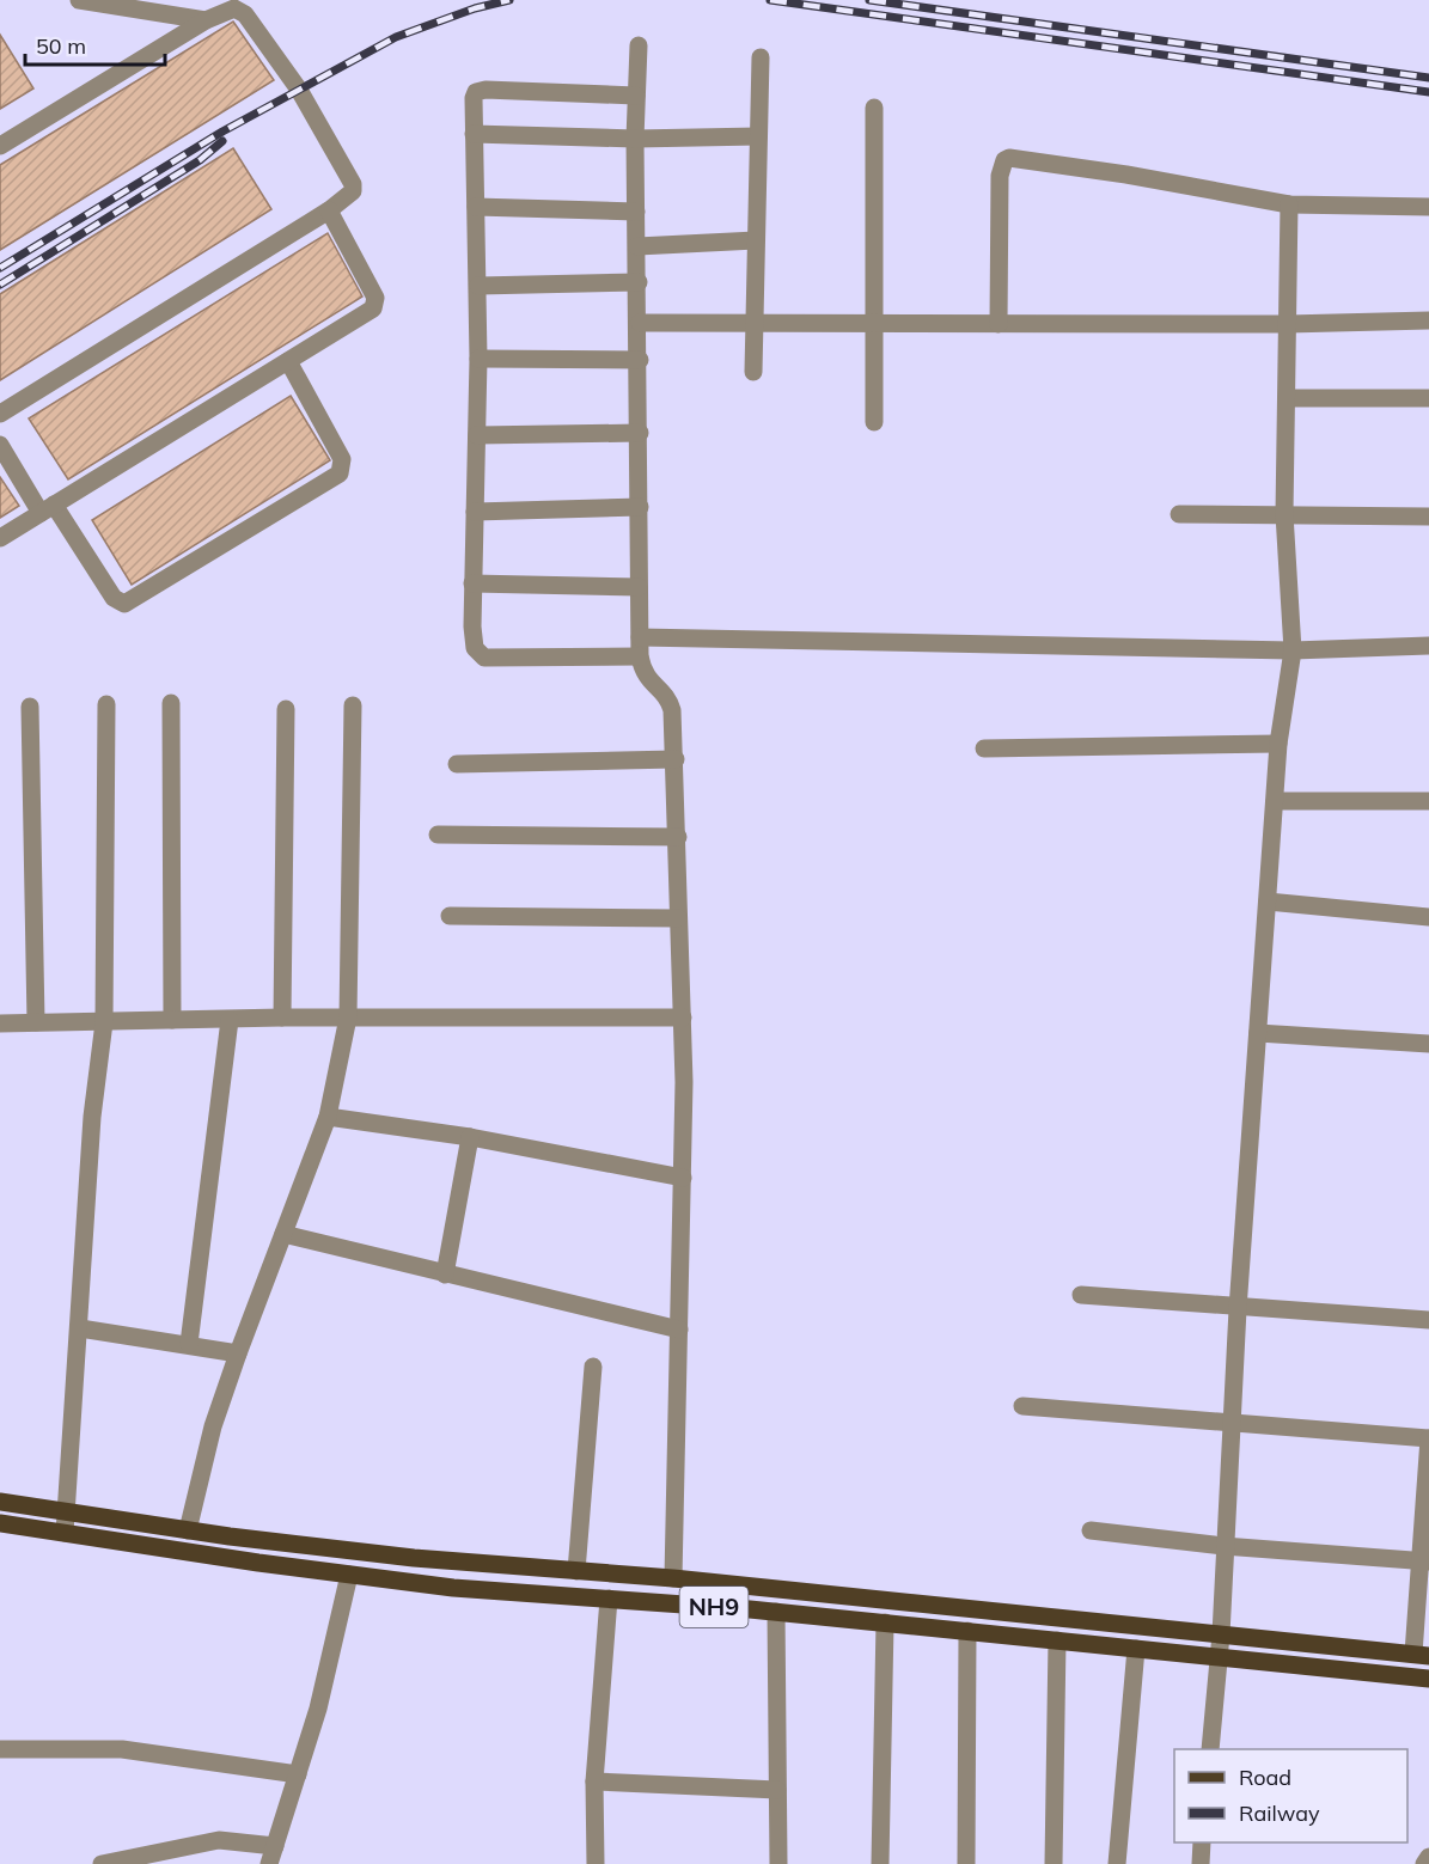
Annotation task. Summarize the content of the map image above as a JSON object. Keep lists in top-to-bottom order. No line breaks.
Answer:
{"streets":{"main road":["NH9"]},"legend":["Road","Railway"],"scale_bar":"50 m"}
